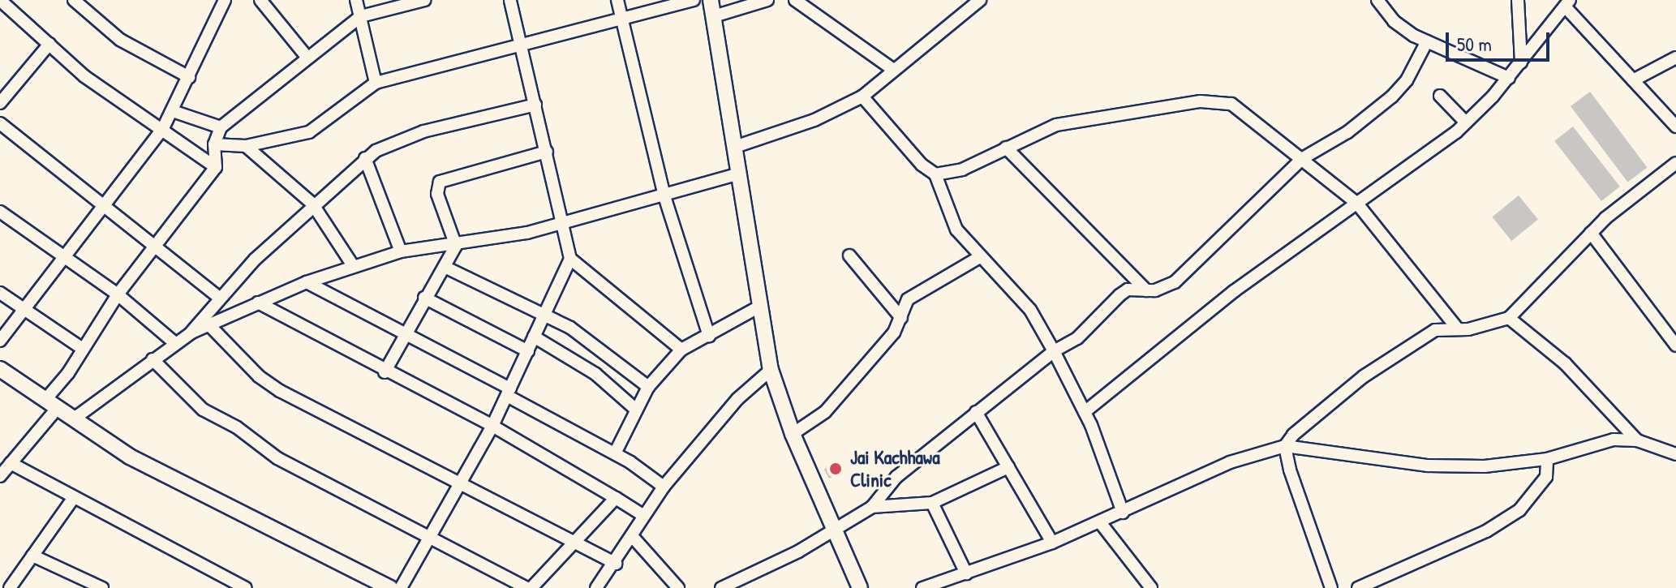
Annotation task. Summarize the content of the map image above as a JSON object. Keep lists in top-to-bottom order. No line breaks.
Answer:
{"places":["Jai Kachhawa Clinic"],"scale_bar":"50 m"}
